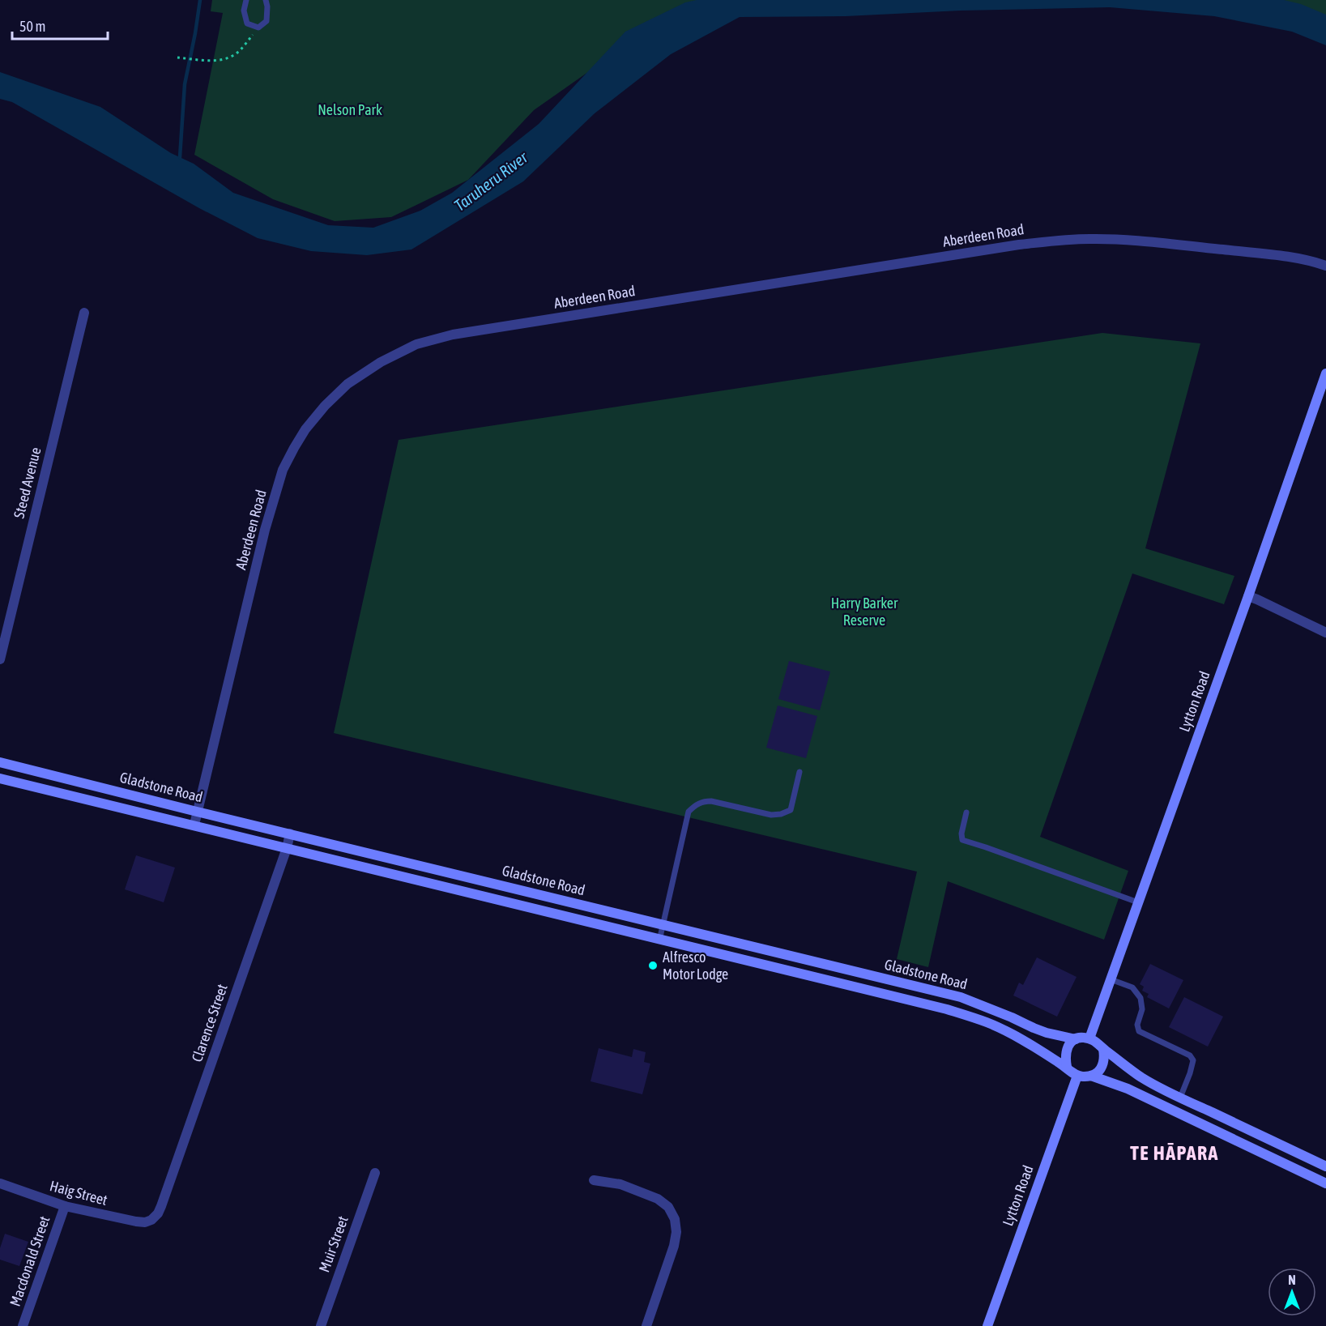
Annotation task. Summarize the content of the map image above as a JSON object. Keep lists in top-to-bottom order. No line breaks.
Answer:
{"streets":{"main road":["Lytton Road","Gladstone Road"],"street":["Aberdeen Road","Steed Avenue","Clarence Street","Haig Street","Muir Street","Macdonald Street"]},"crossings":[["Aberdeen Road","Gladstone Road"],["Lytton Road","Gladstone Road"],["Gladstone Road","Clarence Street"],["Clarence Street","Haig Street"],["Haig Street","Macdonald Street"]],"districts":["TE HĀPARA"],"water":["Taruheru River"],"parks":["Nelson Park","Harry Barker Reserve"],"places":["Alfresco Motor Lodge"],"scale_bar":"50 m","north":"top"}
